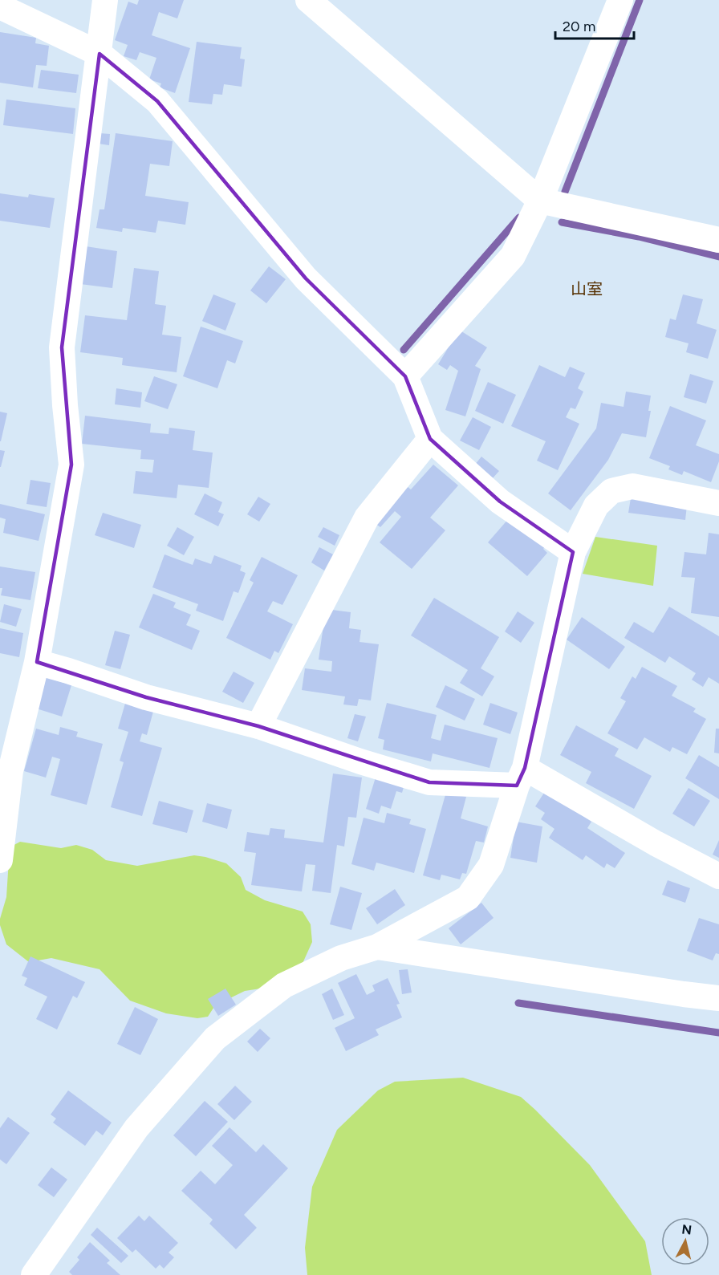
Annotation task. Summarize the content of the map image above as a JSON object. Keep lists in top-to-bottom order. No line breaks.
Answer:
{"districts":["山室"],"scale_bar":"20 m","north":"top"}
